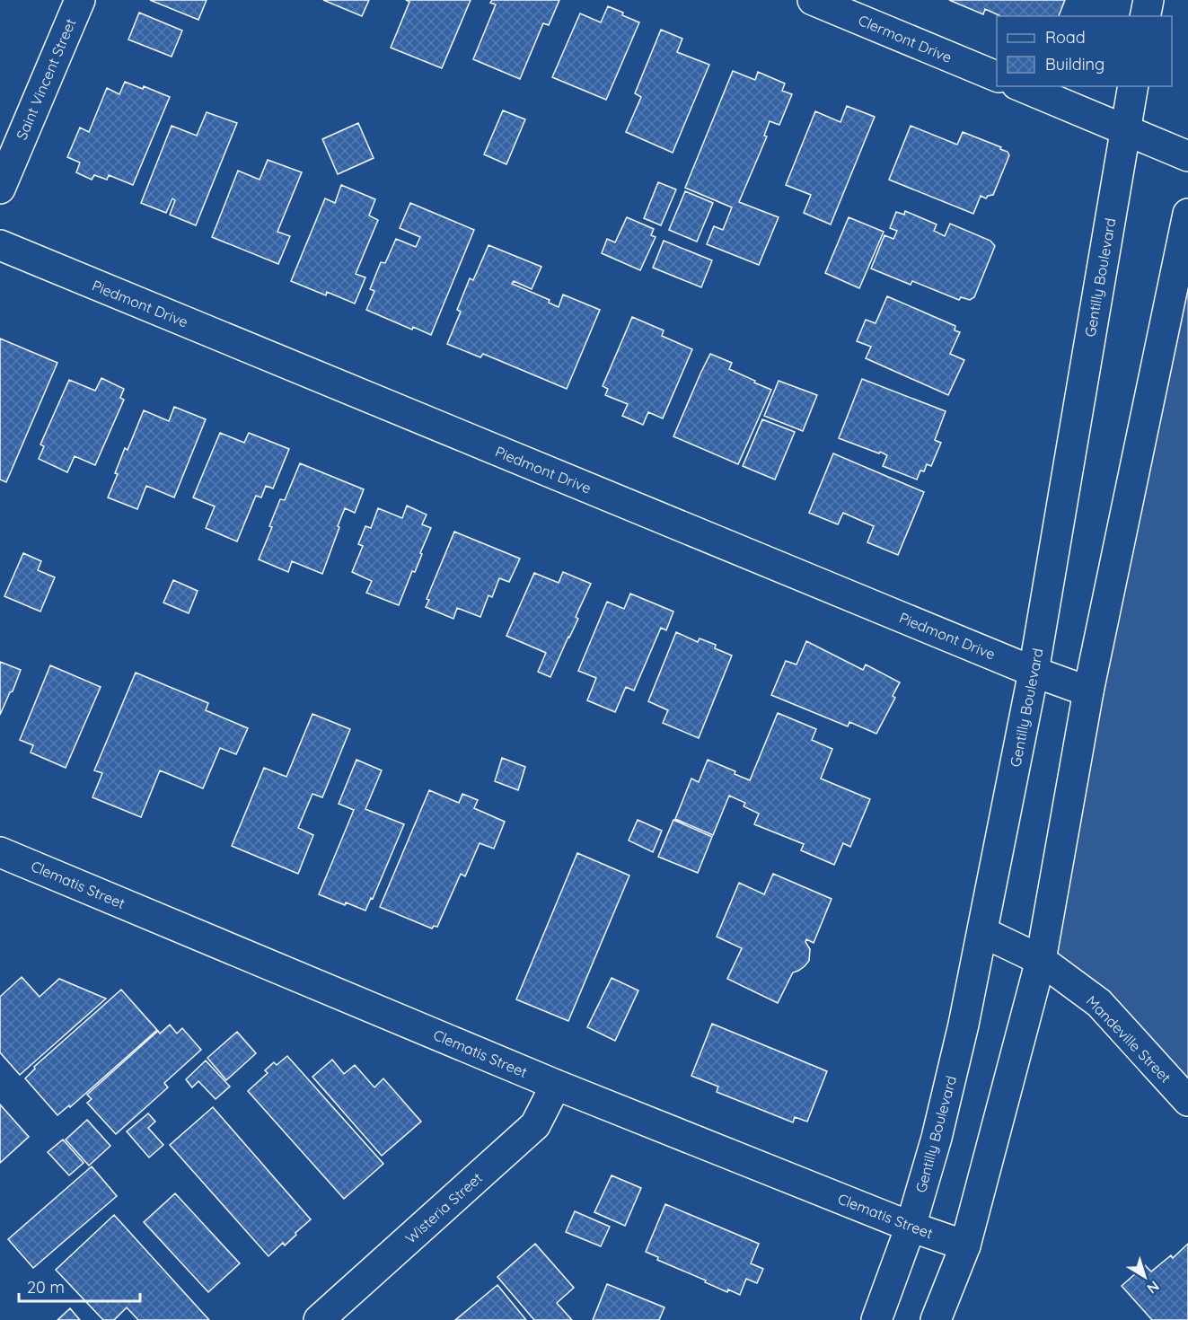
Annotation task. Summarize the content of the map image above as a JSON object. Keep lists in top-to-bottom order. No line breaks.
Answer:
{"streets":{"street":["Clermont Drive","Saint Vincent Street","Gentilly Boulevard","Piedmont Drive","Clematis Street","Mandeville Street","Wisteria Street"]},"crossings":[["Gentilly Boulevard","Piedmont Drive"],["Gentilly Boulevard","Clematis Street"],["Gentilly Boulevard","Mandeville Street"],["Clematis Street","Wisteria Street"]],"legend":["Road","Building"],"scale_bar":"20 m","north":"bottom right"}
